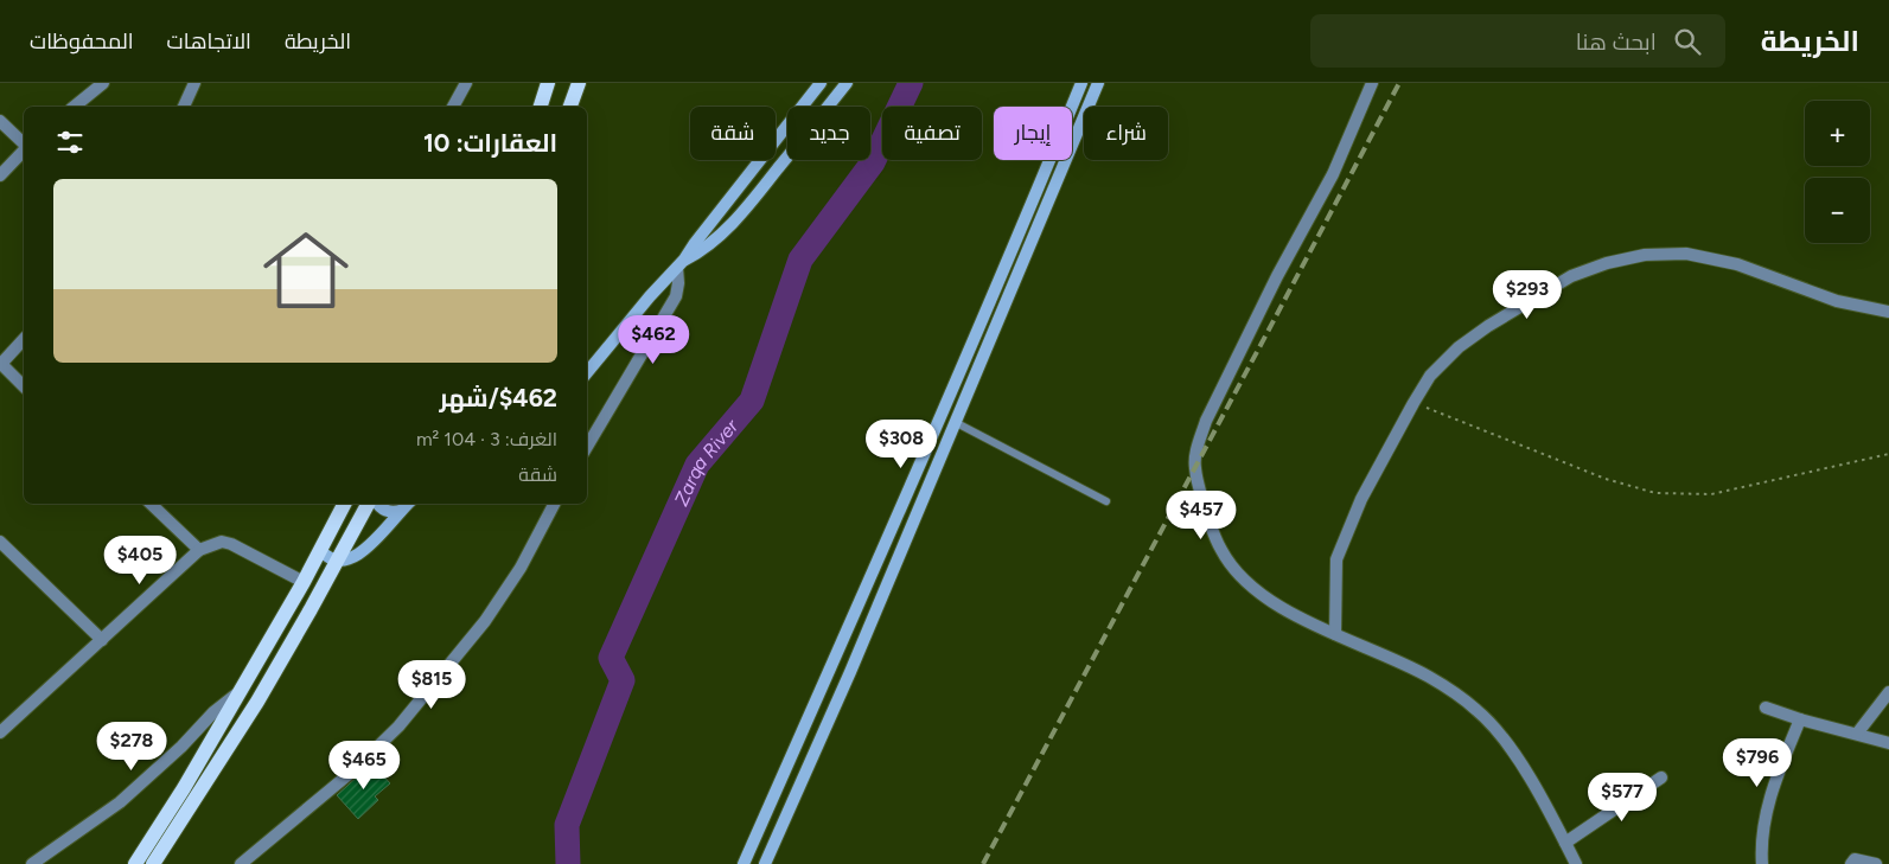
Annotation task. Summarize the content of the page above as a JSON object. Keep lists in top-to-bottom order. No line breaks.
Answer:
{"water":["Zarqa River"],"page":{"header":"الخريطة","search":"ابحث هنا","nav":["الخريطة","الاتجاهات","المحفوظات"],"map_buttons":["+","−"],"chip":["شراء","إيجار","تصفية","جديد","شقة"],"heading":"العقارات: 10","list":[{"name":"$462/شهر","note":"الغرف: 3 · 104 m² · شقة"}],"price":["$293","$462","$308","$457","$405","$815","$278","$796","$465","$577"]}}
